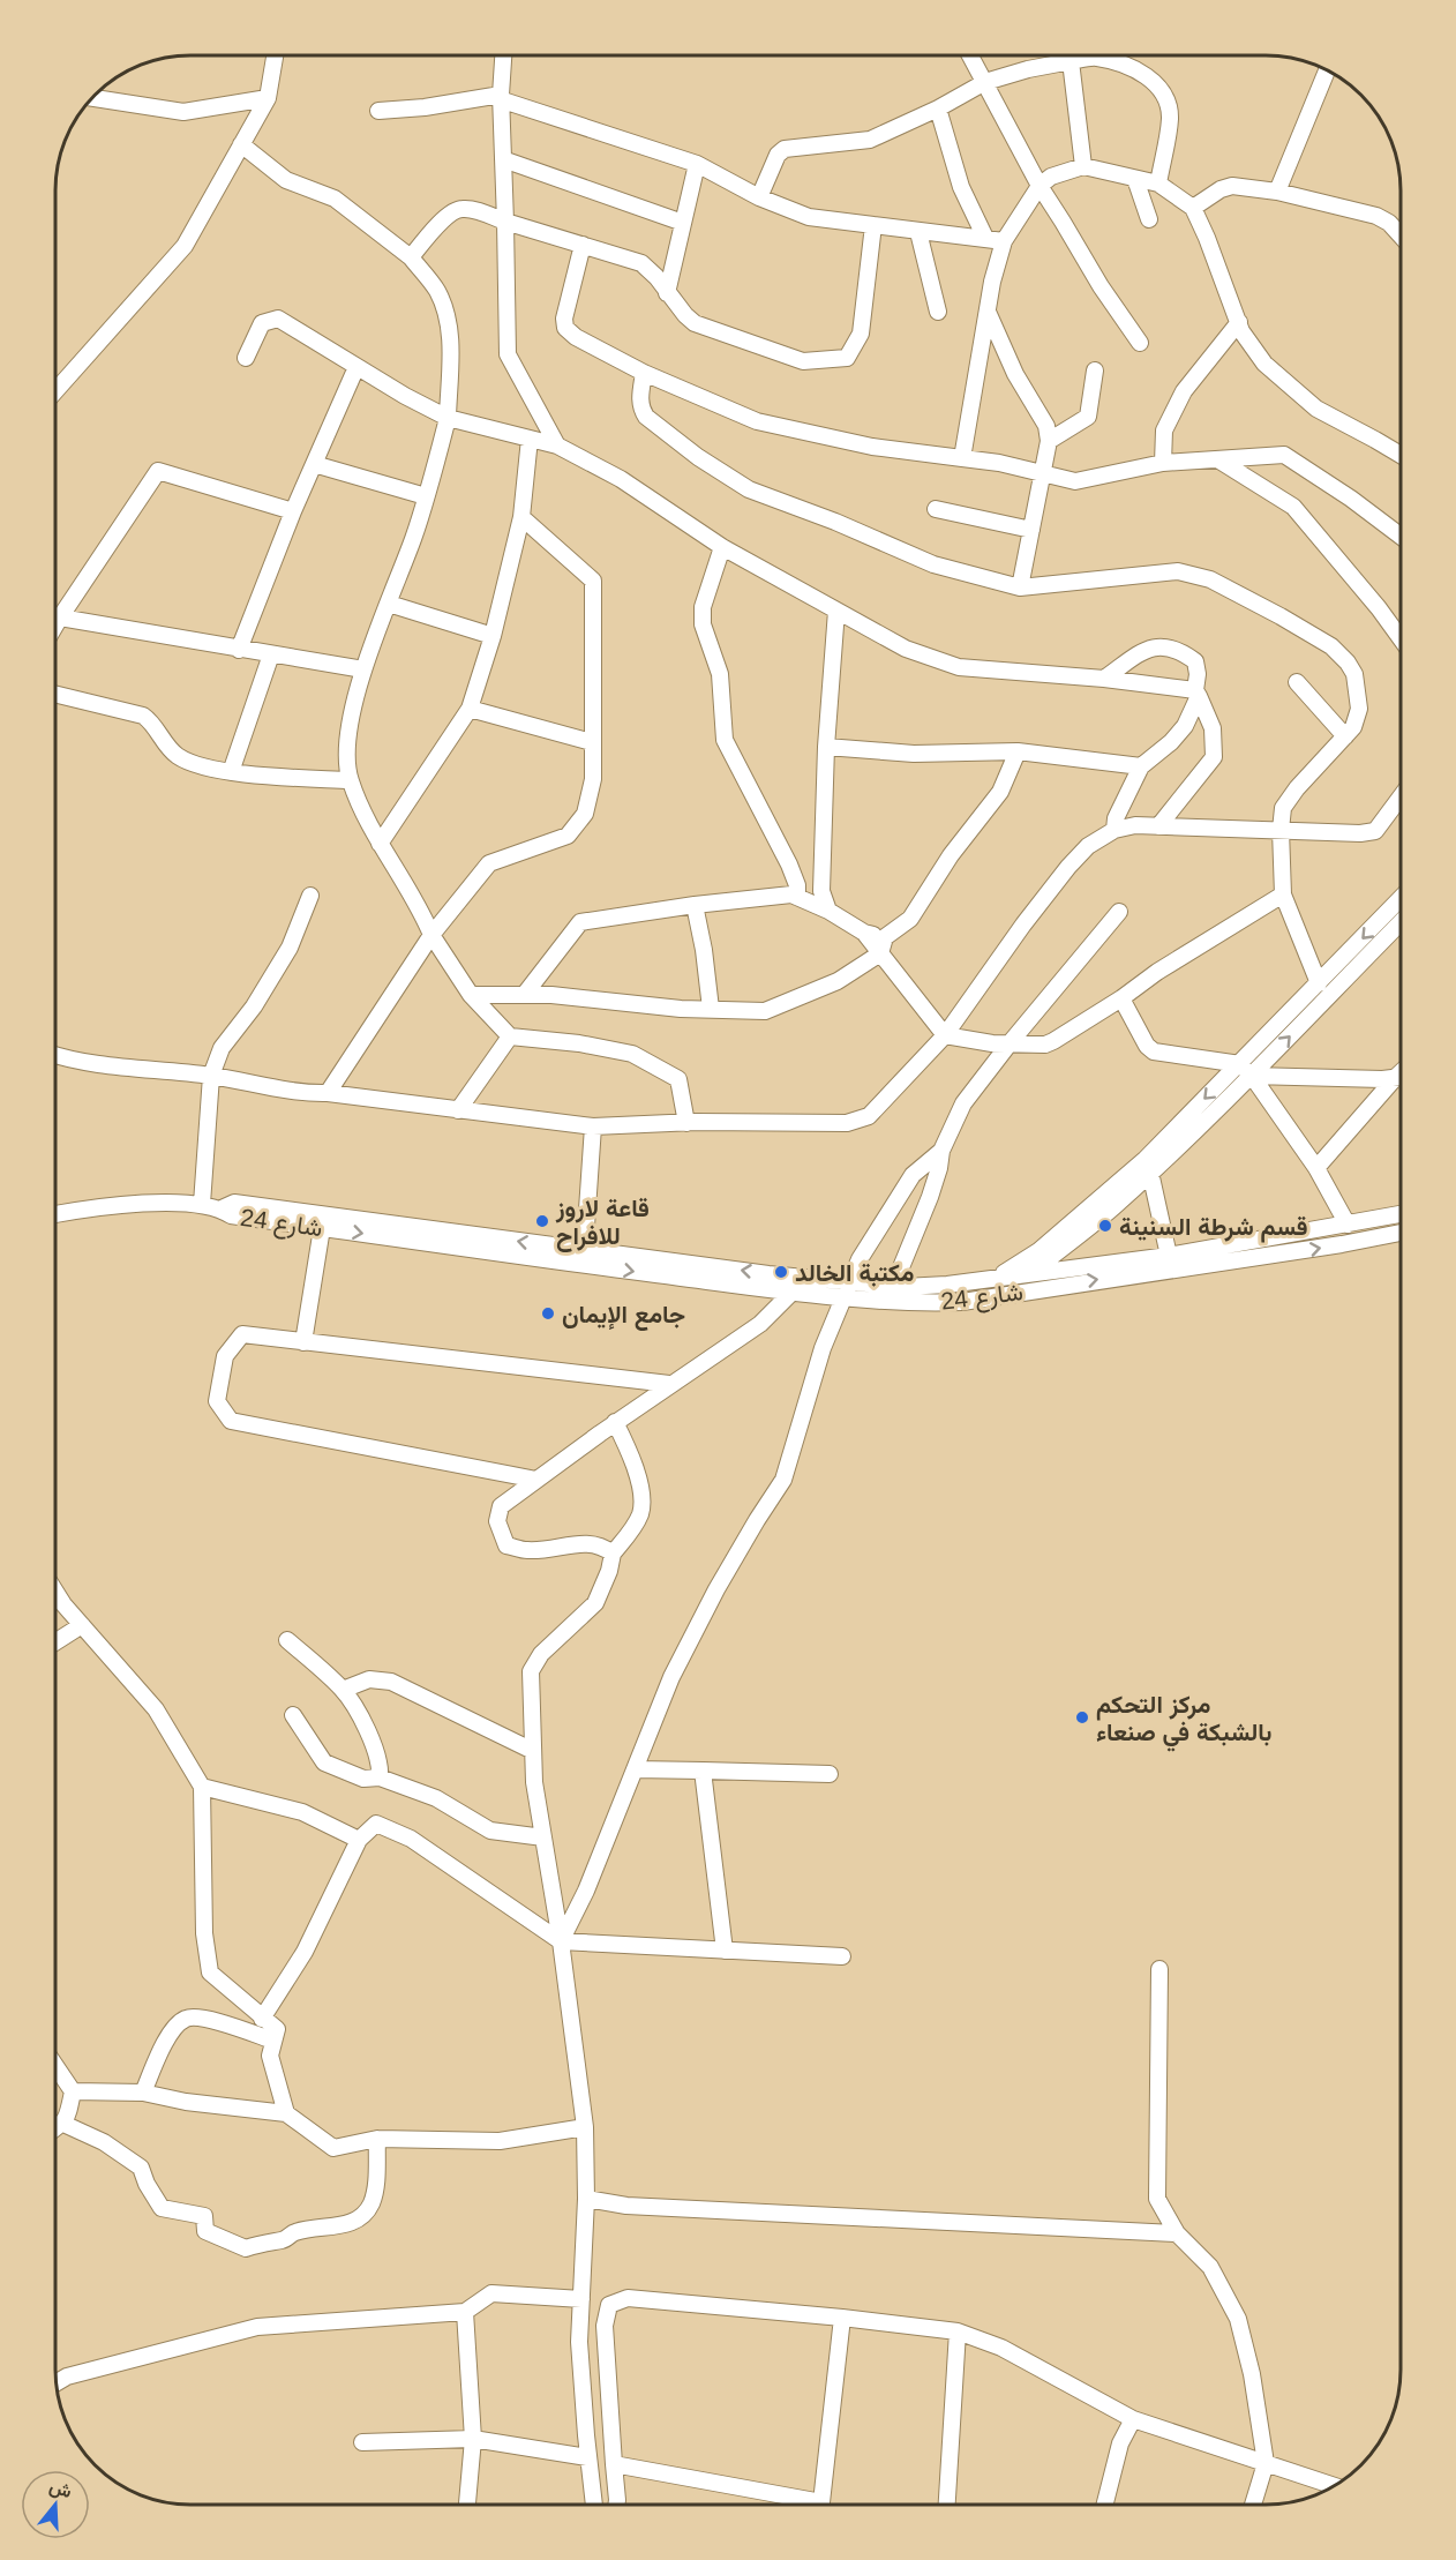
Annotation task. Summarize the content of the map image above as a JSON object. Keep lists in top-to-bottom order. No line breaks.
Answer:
{"streets":{"street":["شارع 24"]},"places":["قاعة لاروز للافراح","قسم شرطة السنينة","مكتبة الخالد","جامع الإيمان","مركز التحكم بالشبكة في صنعاء"],"north":"top"}
